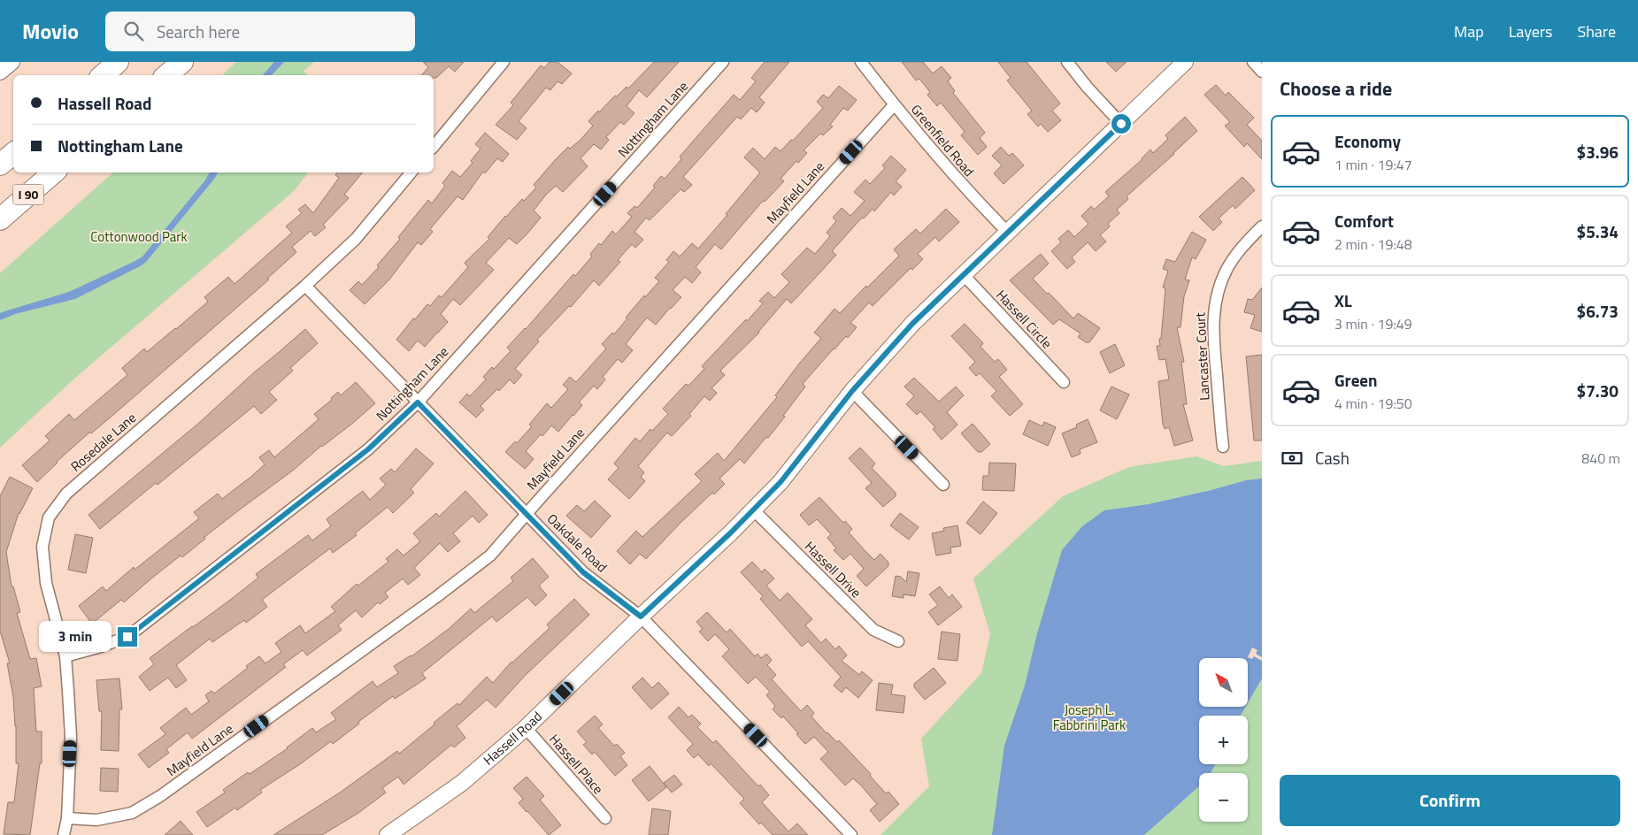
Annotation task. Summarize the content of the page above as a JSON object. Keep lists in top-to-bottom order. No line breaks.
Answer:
{"streets":{"highway":["I 90"],"street":["Nottingham Lane","Greenfield Road","Mayfield Lane","Hassell Circle","Lancaster Court","Rosedale Lane","Oakdale Road","Hassell Drive","Hassell Road","Hassell Place"]},"crossings":[["Nottingham Lane","Rosedale Lane"],["Nottingham Lane","Oakdale Road"],["Greenfield Road","Mayfield Lane"],["Greenfield Road","Hassell Road"],["Mayfield Lane","Rosedale Lane"],["Mayfield Lane","Oakdale Road"],["Hassell Circle","Hassell Road"],["Rosedale Lane","Oakdale Road"],["Oakdale Road","Hassell Road"],["Hassell Drive","Hassell Road"],["Hassell Road","Hassell Place"]],"parks":["Cottonwood Park","Joseph L. Fabbrini Park"],"north":"top left","page":{"header":"Movio","search":"Search here","nav":["Map","Layers","Share"],"heading":"Choose a ride","banner":["Hassell Road","Nottingham Lane"],"list":[{"name":"Economy","note":"1 min · 19:47","value":"$3.96"},{"name":"Comfort","note":"2 min · 19:48","value":"$5.34"},{"name":"XL","note":"3 min · 19:49","value":"$6.73"},{"name":"Green","note":"4 min · 19:50","value":"$7.30"}],"pay":["Cash","840 m"],"bubble":"3 min","map_buttons":["+","−"],"buttons":"Confirm"}}
